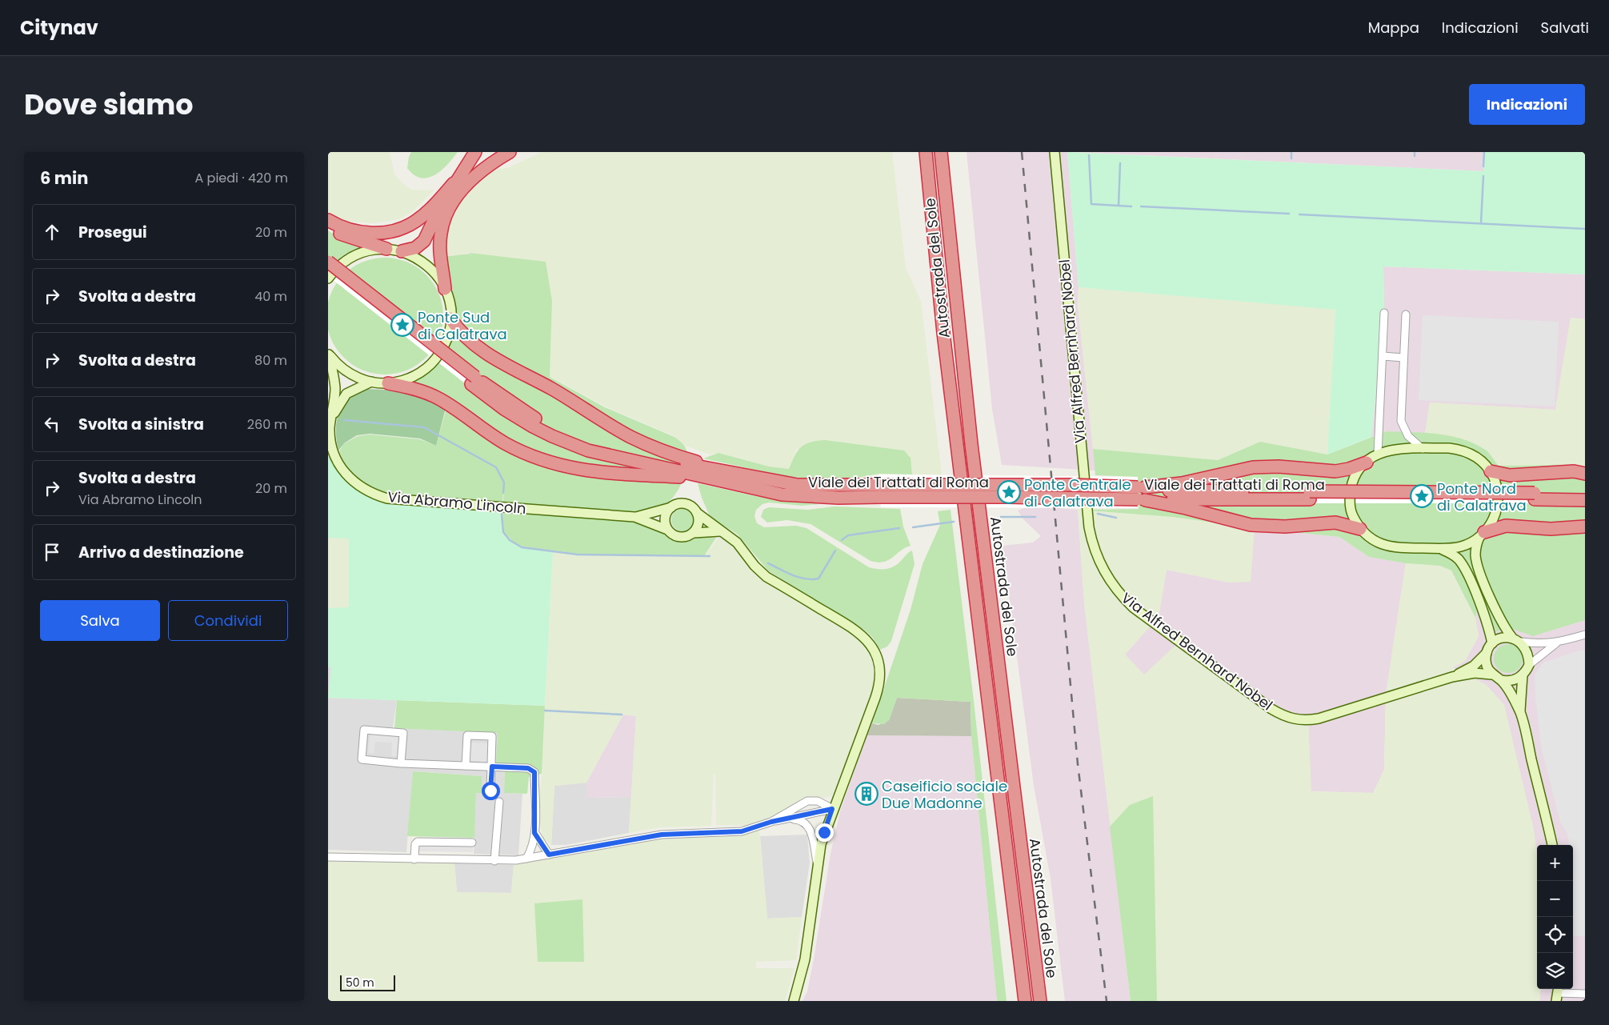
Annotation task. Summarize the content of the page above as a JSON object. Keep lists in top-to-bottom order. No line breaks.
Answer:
{"streets":{"highway":["Autostrada del Sole","Viale dei Trattati di Roma"],"street":["Via Alfred Bernhard Nobel","Via Abramo Lincoln"]},"places":{"place":["Ponte Sud di Calatrava","Ponte Centrale di Calatrava","Ponte Nord di Calatrava"],"building":["Caseificio sociale Due Madonne"]},"scale_bar":"50 m","page":{"header":"Citynav","nav":["Mappa","Indicazioni","Salvati"],"title":"Dove siamo","buttons":["Indicazioni",["Salva","Condividi"]],"heading":["6 min","A piedi · 420 m"],"list":[["Prosegui","20 m"],["Svolta a destra","40 m"],["Svolta a destra","80 m"],["Svolta a sinistra","260 m"],["Svolta a destra","Via Abramo Lincoln","20 m"],"Arrivo a destinazione"],"map_buttons":["+","−"],"scale":"50 m"}}
